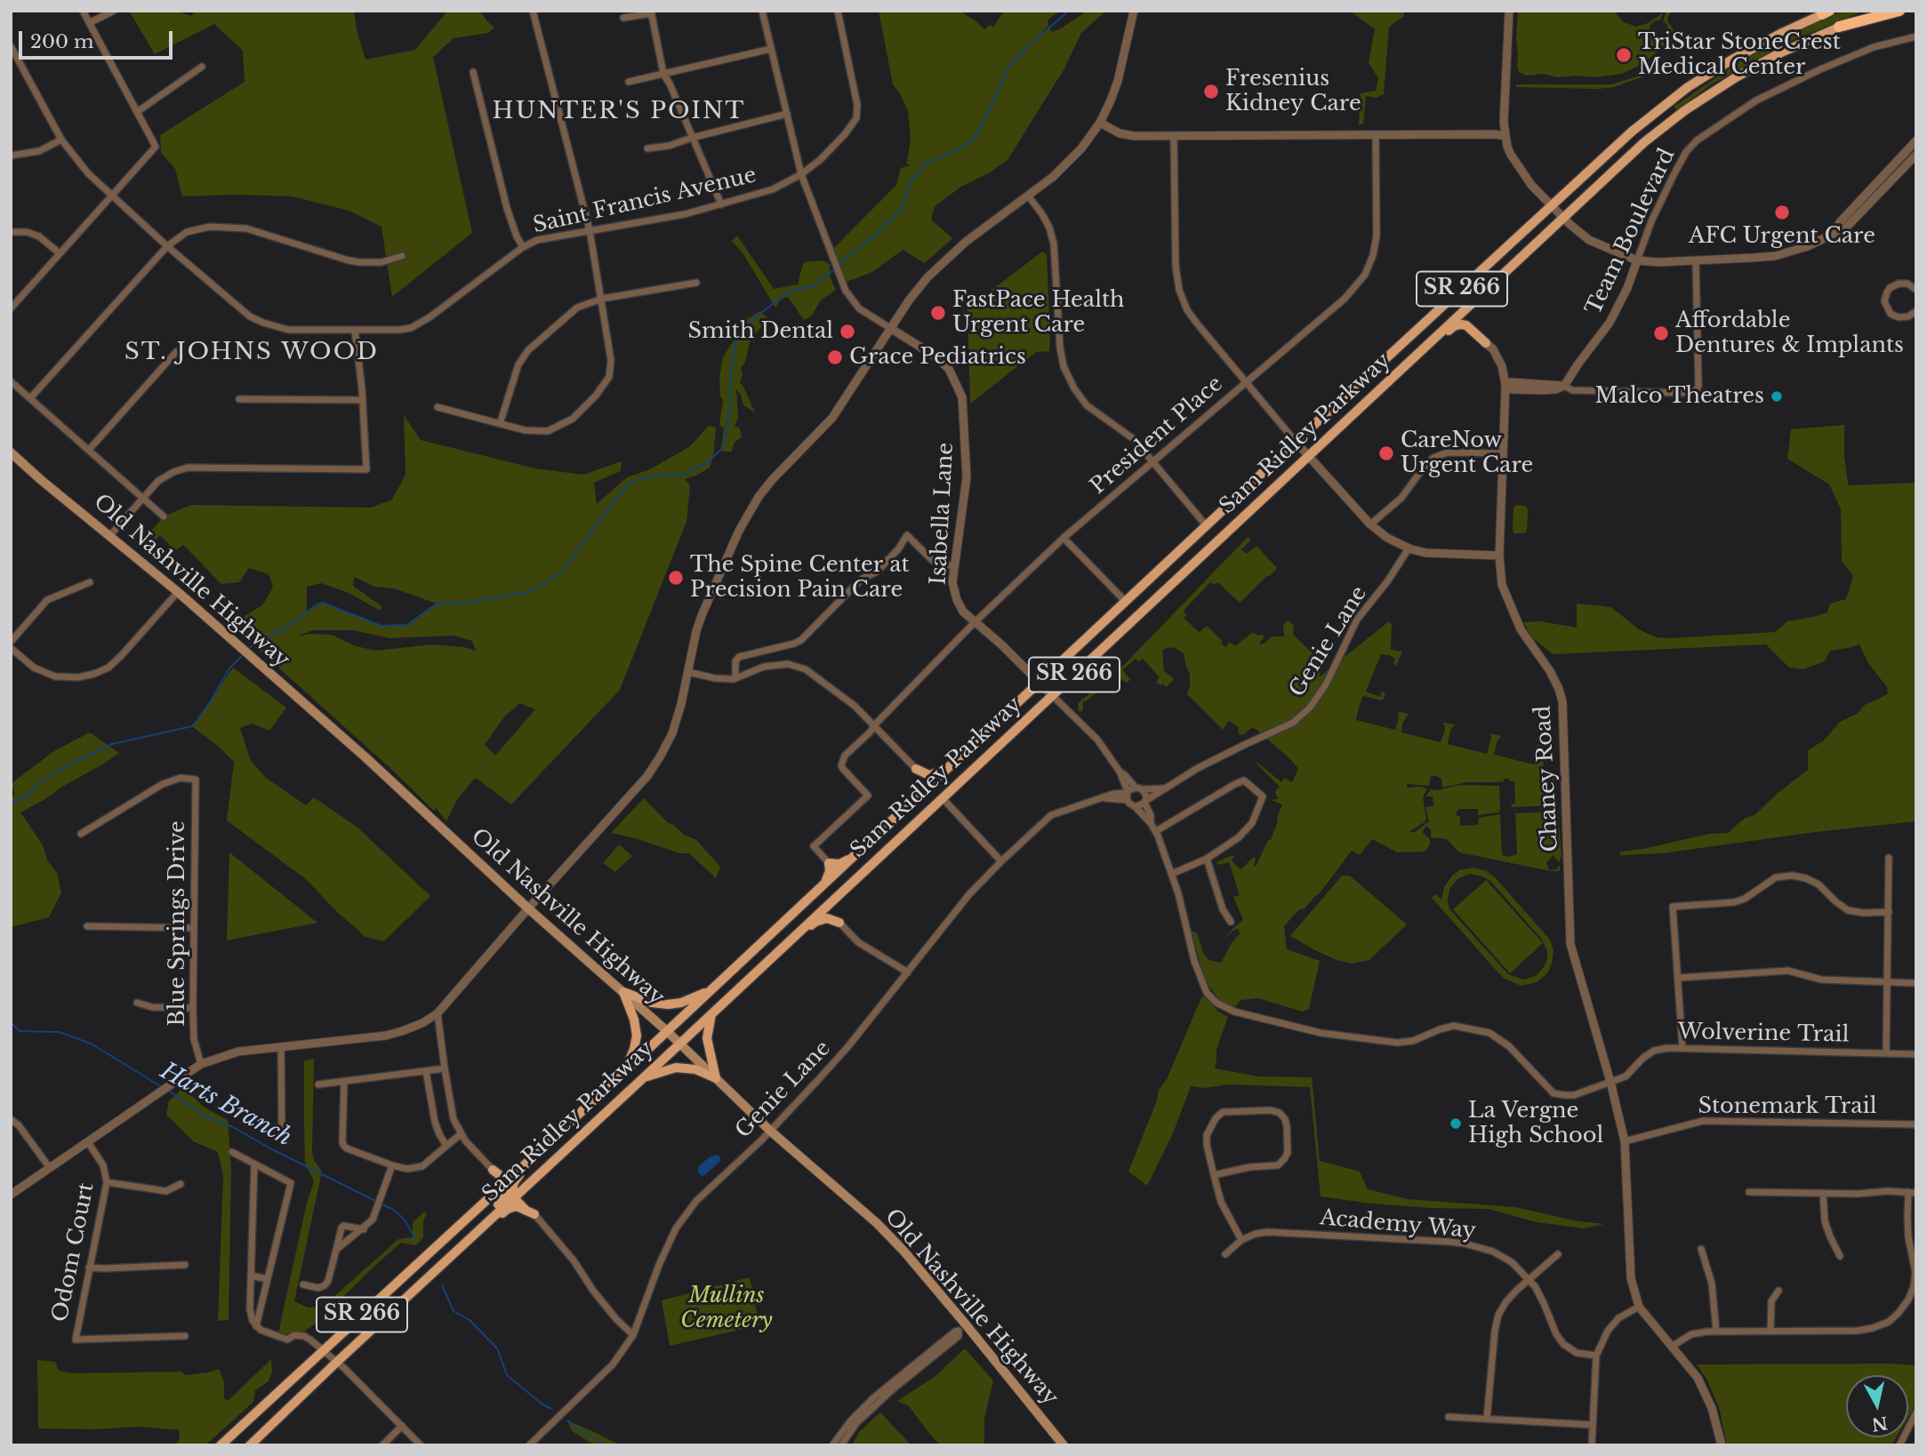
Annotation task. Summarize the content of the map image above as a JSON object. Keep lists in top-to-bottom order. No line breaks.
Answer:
{"streets":{"main road":["SR 266","Sam Ridley Parkway","Old Nashville Highway"],"street":["Saint Francis Avenue","Team Boulevard","President Place","Isabella Lane","Genie Lane","Chaney Road","Blue Springs Drive","Wolverine Trail","Stonemark Trail","Academy Way","Odom Court"]},"crossings":[["Sam Ridley Parkway","Isabella Lane"],["Sam Ridley Parkway","Old Nashville Highway"],["President Place","Isabella Lane"],["Old Nashville Highway","Genie Lane"],["Genie Lane","Wolverine Trail"],["Chaney Road","Wolverine Trail"],["Chaney Road","Stonemark Trail"]],"districts":["HUNTER'S POINT","ST. JOHNS WOOD"],"water":["Harts Branch"],"parks":["Mullins Cemetery"],"places":["TriStar StoneCrest Medical Center","Fresenius Kidney Care","AFC Urgent Care","FastPace Health Urgent Care","Smith Dental","Affordable Dentures & Implants","Grace Pediatrics","Malco Theatres","CareNow Urgent Care","The Spine Center at Precision Pain Care","La Vergne High School"],"scale_bar":"200 m","north":"bottom"}
